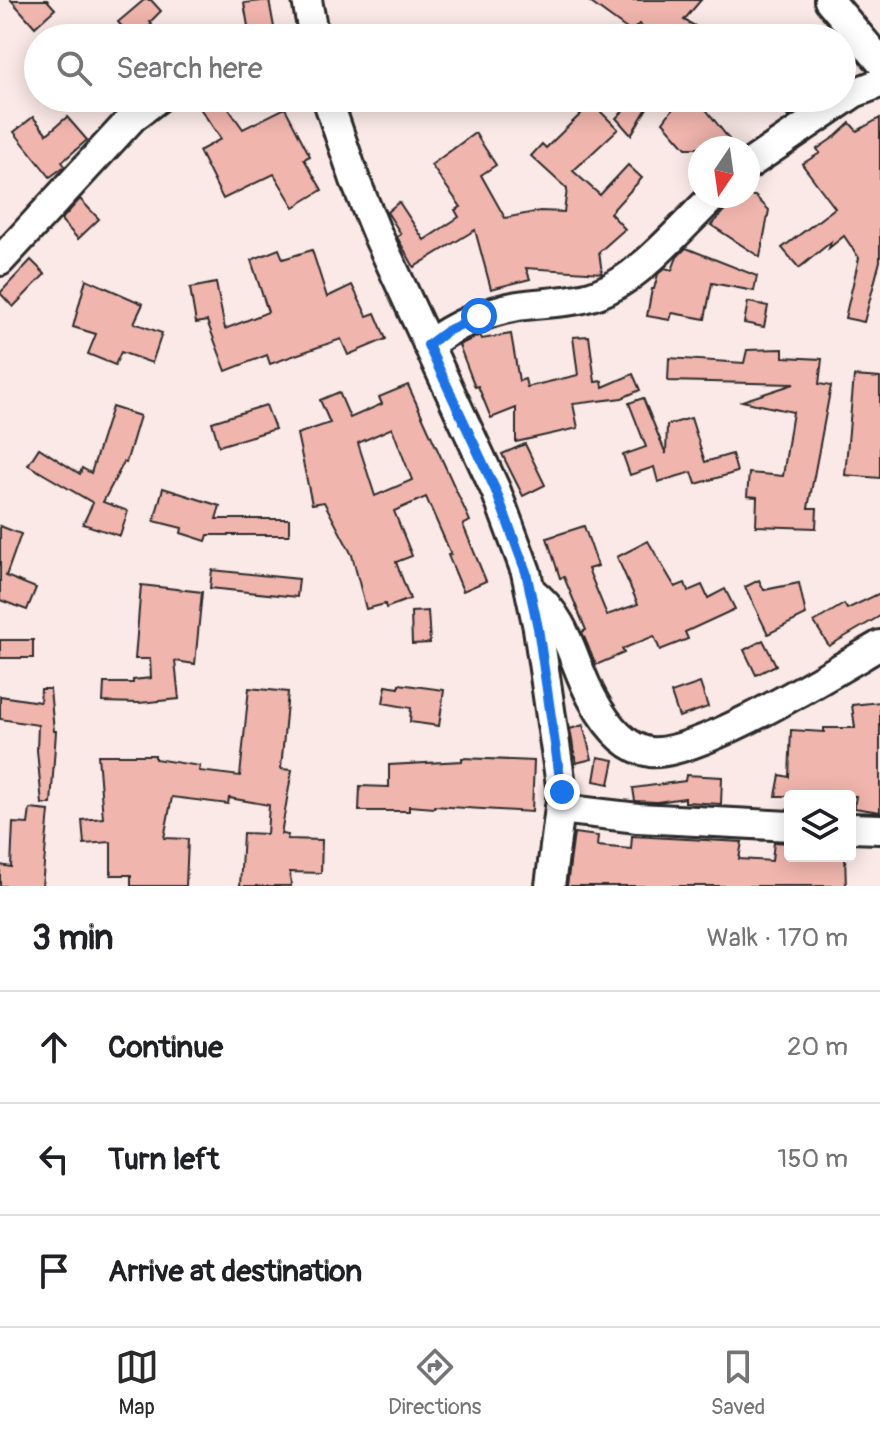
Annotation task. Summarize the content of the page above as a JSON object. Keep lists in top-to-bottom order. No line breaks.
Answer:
{"north":"bottom","page":{"search":"Search here","heading":["3 min","Walk · 170 m"],"list":[["Continue","20 m"],["Turn left","150 m"],"Arrive at destination"],"nav":["Map","Directions","Saved"]}}
